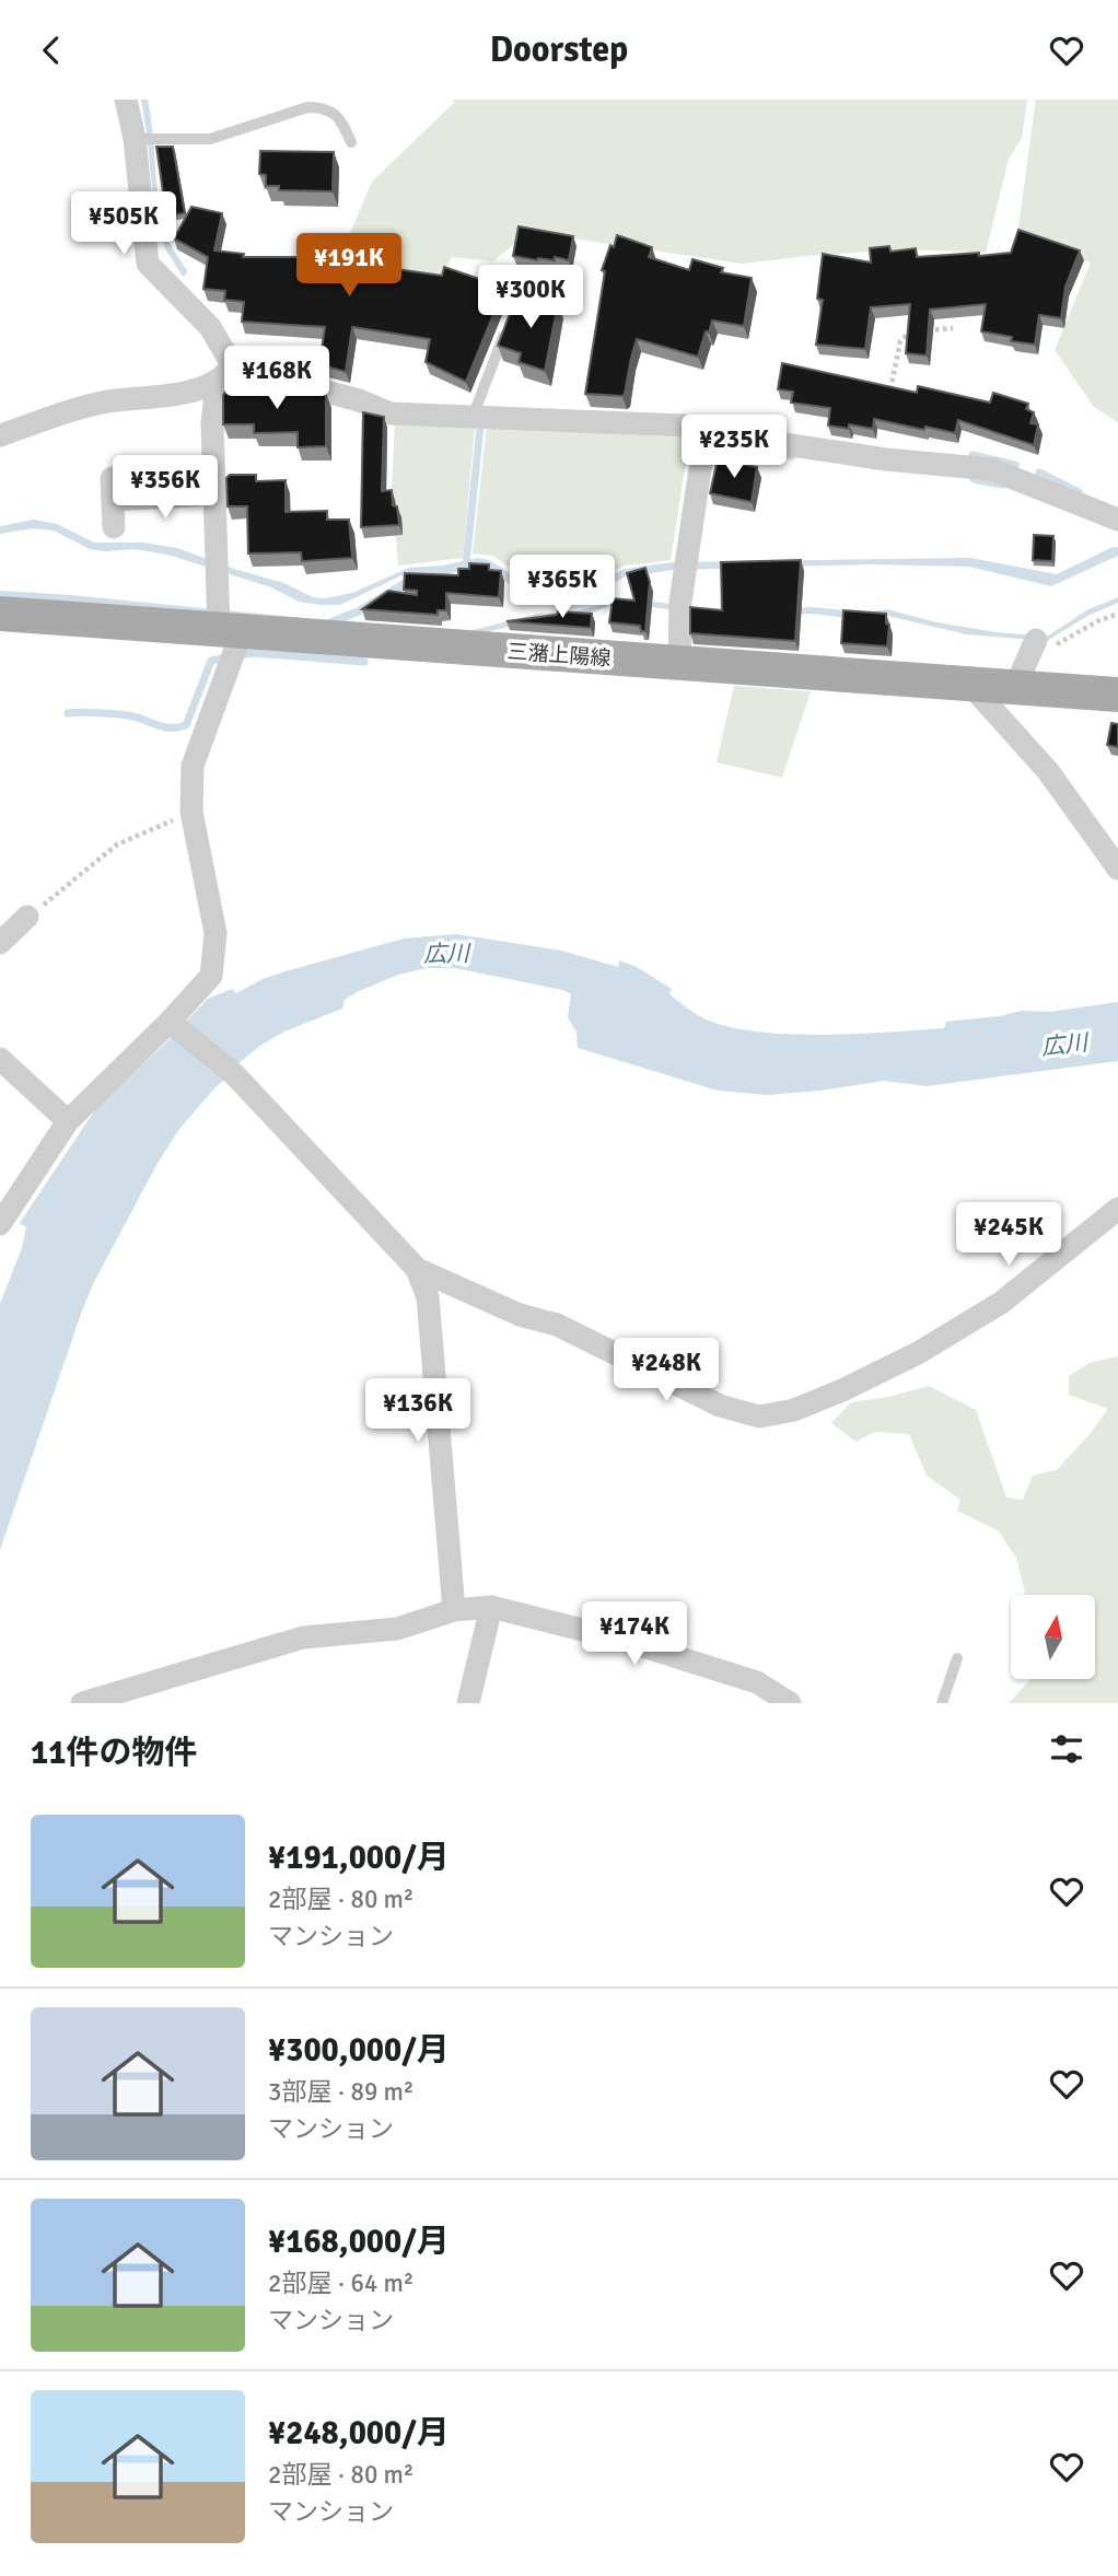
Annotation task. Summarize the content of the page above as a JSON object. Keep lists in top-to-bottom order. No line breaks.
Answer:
{"streets":{"main road":["三潴上陽線"]},"water":["広川"],"north":"top","page":{"header":"Doorstep","price":["¥505K","¥191K","¥300K","¥168K","¥235K","¥356K","¥365K","¥245K","¥248K","¥136K","¥174K"],"heading":"11件の物件","list":[{"name":"¥191,000/月","note":"2部屋 · 80 m² · マンション"},{"name":"¥300,000/月","note":"3部屋 · 89 m² · マンション"},{"name":"¥168,000/月","note":"2部屋 · 64 m² · マンション"},{"name":"¥248,000/月","note":"2部屋 · 80 m² · マンション"}]}}
